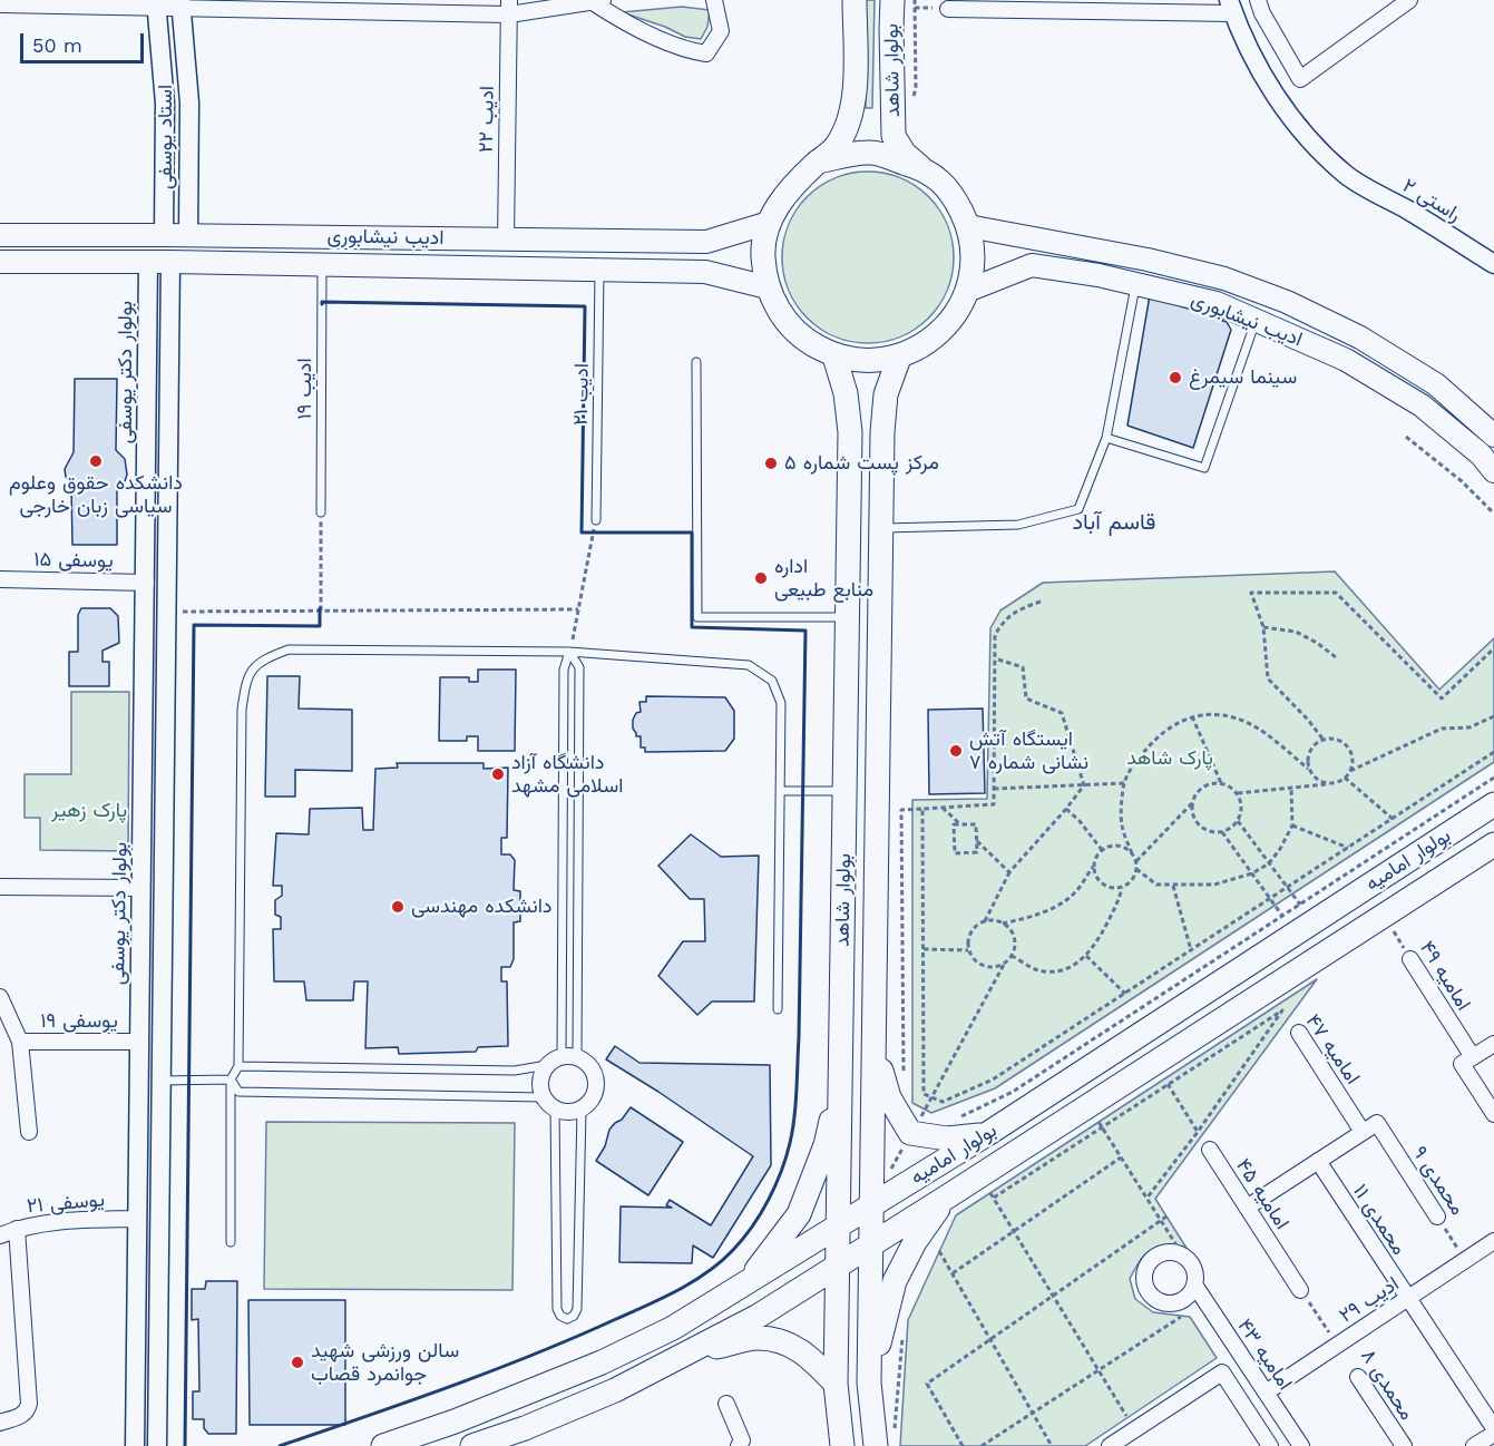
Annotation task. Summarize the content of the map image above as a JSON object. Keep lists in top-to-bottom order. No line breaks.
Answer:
{"streets":{"main road":["بولوار شاهد","ادیب نیشابوری","بولوار امامیه"],"street":["ادیب ۲۲","استاد یوسفی","راستی ۲","بولوار دکتر یوسفی","یوسفی ۱۵","امامیه ۴۹","یوسفی ۱۹","امامیه ۴۷","محمدی ۹","امامیه ۴۵","یوسفی ۲۱","محمدی ۱۱","ادیب ۲۹","امامیه ۴۳","محمدی ۸"],"lane":["ادیب ۱۹","ادیب ۲۱"]},"crossings":[["بولوار شاهد","ادیب نیشابوری"],["بولوار شاهد","بولوار امامیه"],["ادیب ۲۲","ادیب نیشابوری"],["استاد یوسفی","ادیب نیشابوری"],["ادیب نیشابوری","بولوار دکتر یوسفی"],["ادیب نیشابوری","ادیب ۱۹"],["ادیب نیشابوری","ادیب ۲۱"],["بولوار دکتر یوسفی","یوسفی ۱۵"],["بولوار دکتر یوسفی","یوسفی ۱۹"],["بولوار دکتر یوسفی","یوسفی ۲۱"],["بولوار امامیه","امامیه ۴۹"],["بولوار امامیه","امامیه ۴۵"],["امامیه ۴۷","محمدی ۹"],["محمدی ۹","ادیب ۲۹"],["محمدی ۱۱","ادیب ۲۹"],["ادیب ۲۹","امامیه ۴۳"]],"districts":["قاسم آباد"],"parks":["پارک شاهد","پارک زهیر"],"places":["سینما سیمرغ","دانشکده حقوق وعلوم سیاسی زبان خارجی","مرکز پست شماره ۵","اداره منابع طبیعی","ایستگاه آتش نشانی شماره ۷","دانشگاه آزاد اسلامی مشهد","دانشکده مهندسی","سالن ورزشی شهید جوانمرد قصاب"],"scale_bar":"50 m"}
